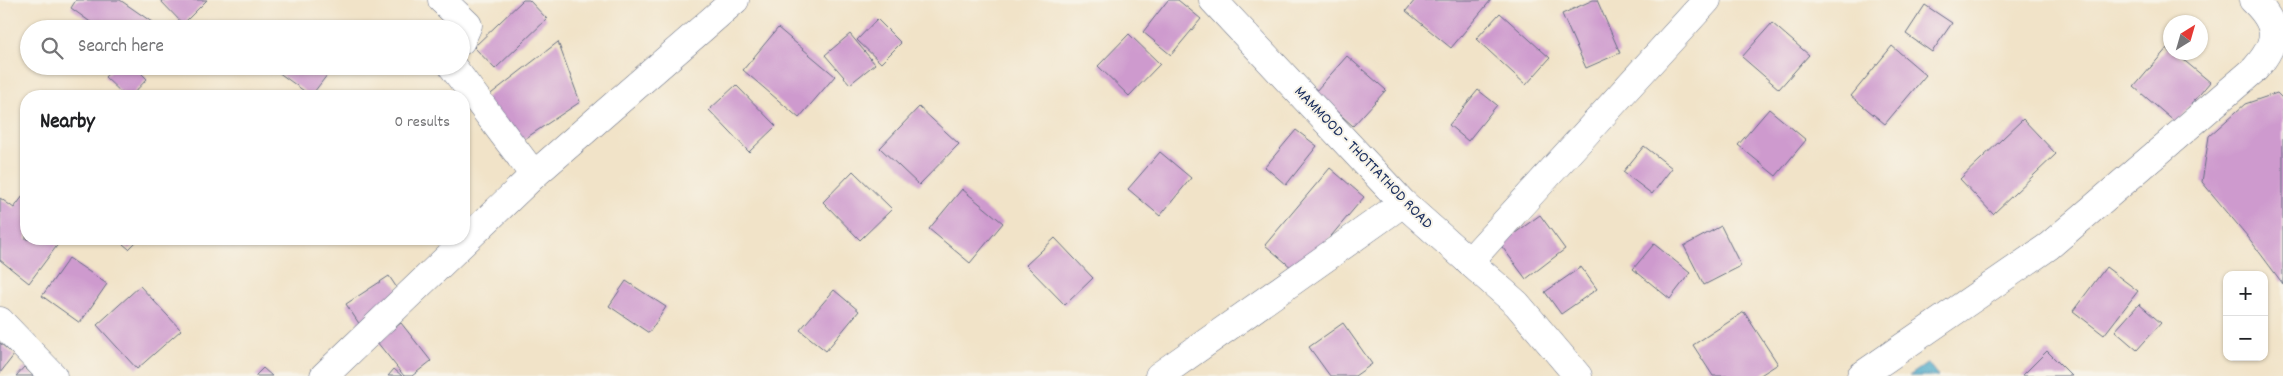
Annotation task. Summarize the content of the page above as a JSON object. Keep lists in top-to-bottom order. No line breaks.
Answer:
{"streets":{"street":["MAMMOOD - THOTTATHOD ROAD"]},"north":"top right","page":{"search":"Search here","heading":["Nearby","0 results"],"map_buttons":["+","−"]}}
